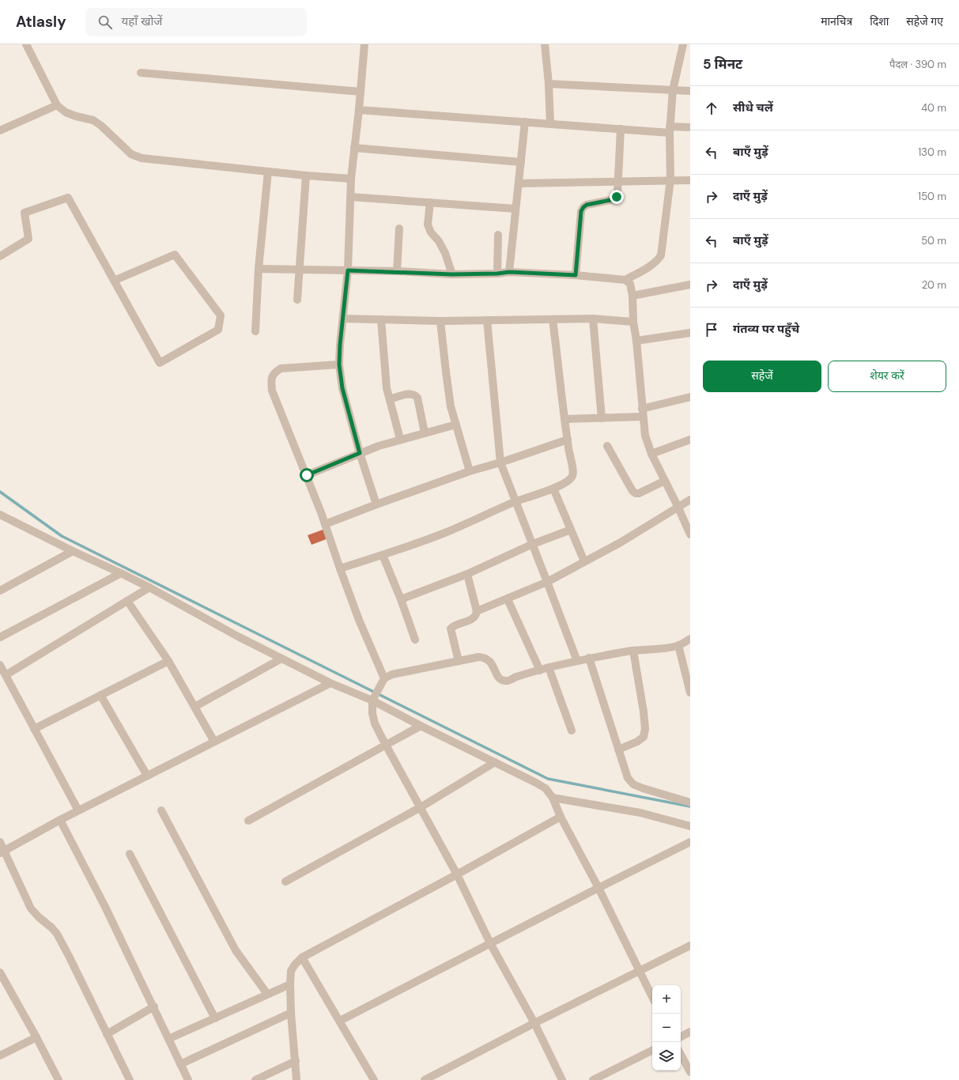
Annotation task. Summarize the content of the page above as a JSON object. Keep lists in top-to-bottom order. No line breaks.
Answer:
{"page":{"header":"Atlasly","search":"यहाँ खोजें","nav":["मानचित्र","दिशा","सहेजे गए"],"heading":["5 मिनट","पैदल · 390 m"],"list":[["सीधे चलें","40 m"],["बाएँ मुड़ें","130 m"],["दाएँ मुड़ें","150 m"],["बाएँ मुड़ें","50 m"],["दाएँ मुड़ें","20 m"],"गंतव्य पर पहुँचे"],"buttons":["सहेजें","शेयर करें"],"map_buttons":["+","−"]}}
